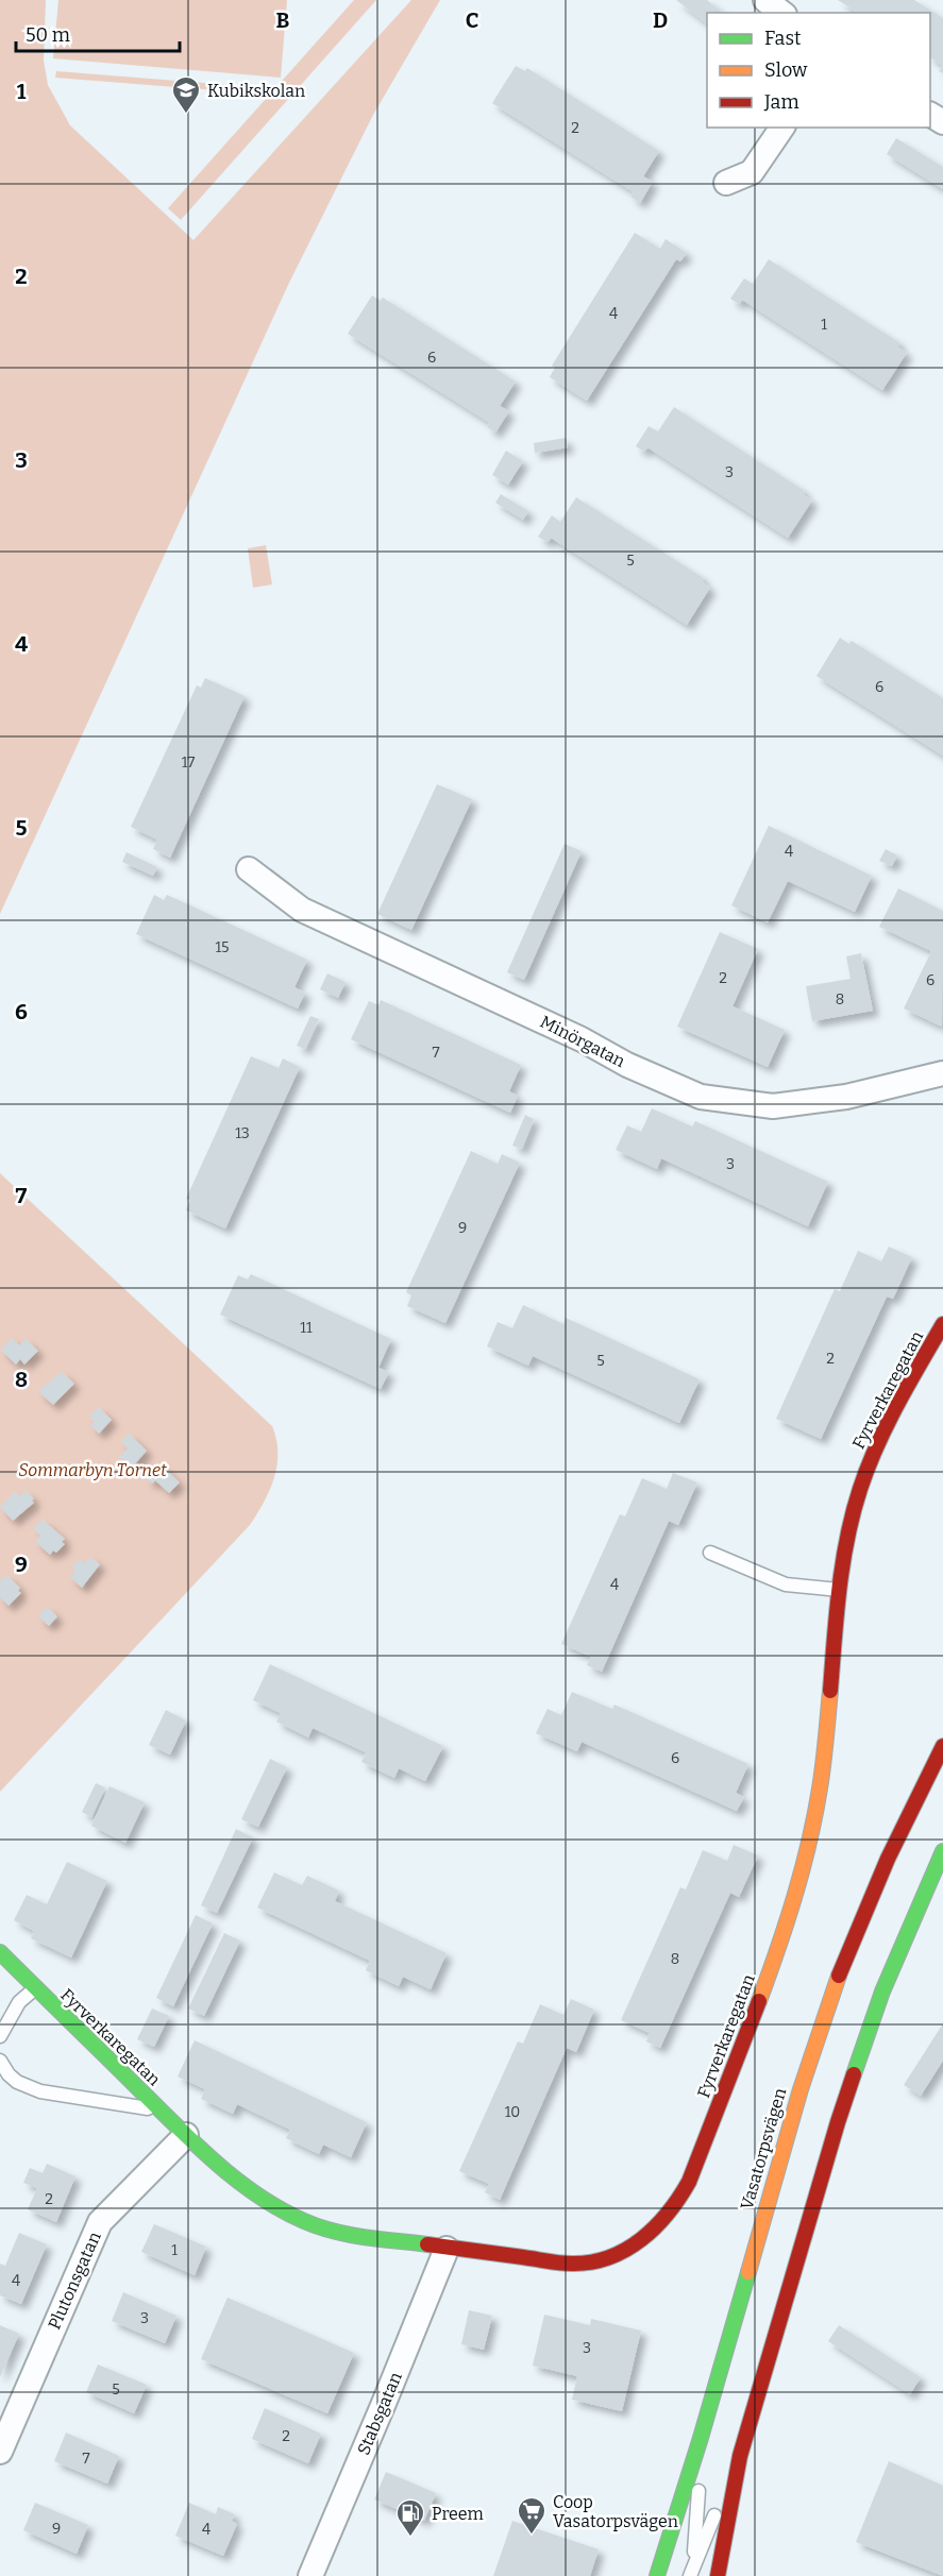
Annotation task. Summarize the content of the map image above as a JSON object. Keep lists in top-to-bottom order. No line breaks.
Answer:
{"streets":{"street":["Minörgatan","Fyrverkaregatan","Vasatorpsvägen","Plutonsgatan","Stabsgatan"]},"crossings":[["Fyrverkaregatan","Plutonsgatan"],["Fyrverkaregatan","Stabsgatan"]],"parks":["Sommarbyn Tornet"],"places":{"school or university":["Kubikskolan"],"supermarket":["Coop Vasatorpsvägen"],"fuel station":["Preem"]},"house_numbers":["2","4","1","6","3","5","6","17","4","15","2","6","8","7","13","3","9","11","2","5","4","6","8","10","2","1","4","3","3","5","2","7","9","4"],"legend":["Fast","Slow","Jam"],"scale_bar":"50 m","grid":{"columns":["B","C","D"],"rows":["1","2","3","4","5","6","7","8","9"]}}
